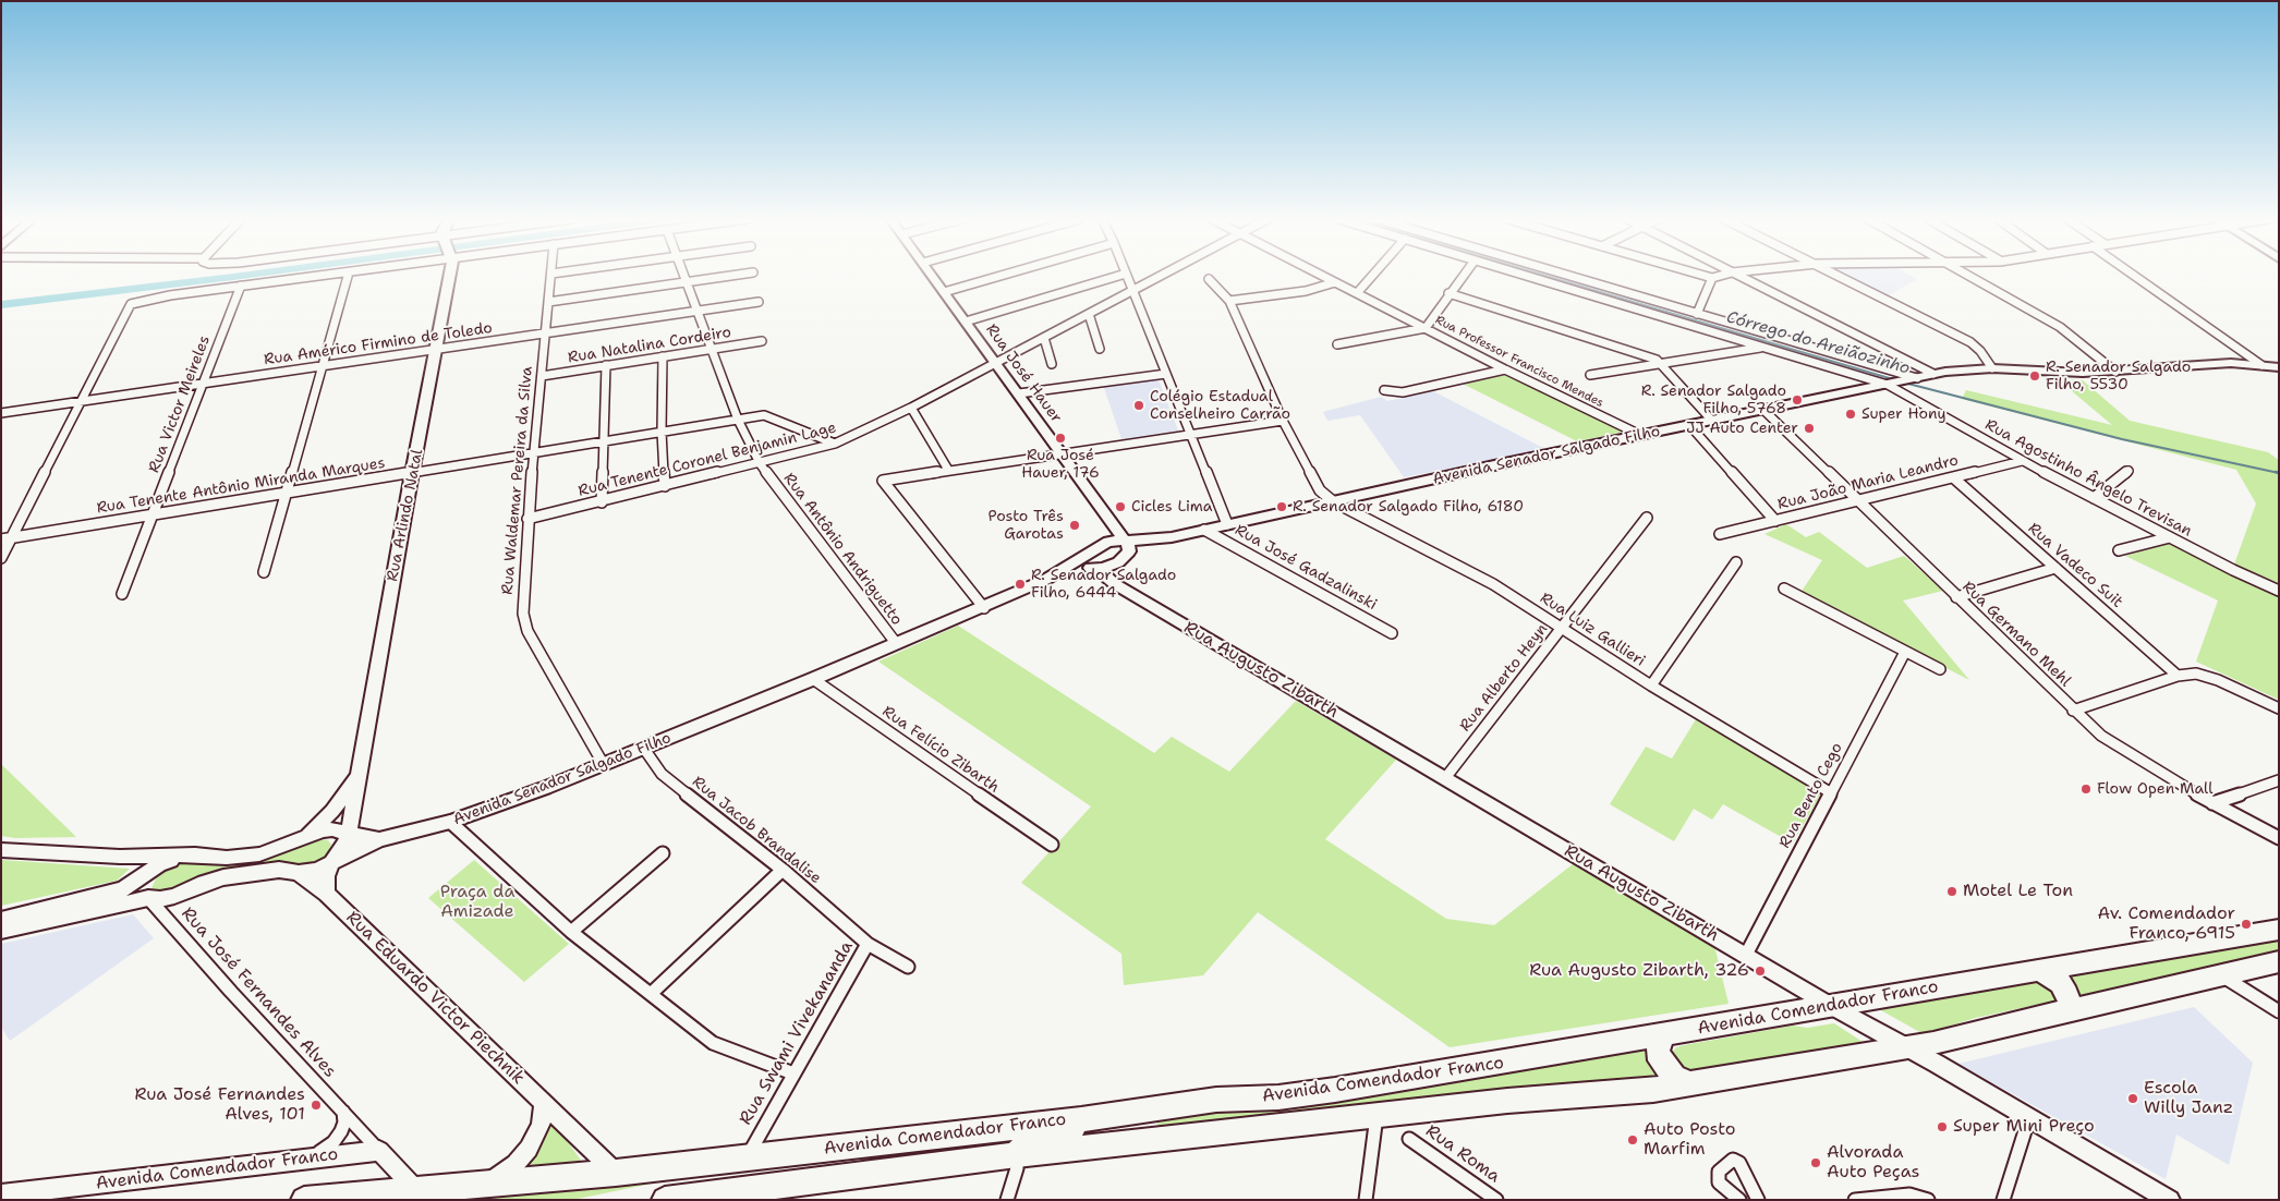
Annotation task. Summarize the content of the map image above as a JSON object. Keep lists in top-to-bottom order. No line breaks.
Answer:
{"streets":{"highway":["Avenida Comendador Franco"],"main road":["Rua José Hauer","Avenida Senador Salgado Filho","Rua Arlindo Natal","Rua Augusto Zibarth","Rua Eduardo Victor Piechnik"],"street":["Rua Américo Firmino de Toledo","Rua Natalina Cordeiro","Rua Professor Francisco Mendes","Rua Victor Meireles","Rua Tenente Coronel Benjamin Lage","Rua Agostinho Ângelo Trevisan","Rua Waldemar Pereira da Silva","Rua João Maria Leandro","Rua Tenente Antônio Miranda Marques","Rua Antônio Andriguetto","Rua Vadeco Suit","Rua José Gadzalinski","Rua Luiz Gallieri","Rua Germano Mehl","Rua Alberto Heyn","Rua Felício Zibarth","Rua Bento Cego","Rua Jacob Brandalise","Rua José Fernandes Alves","Rua Swami Vivekananda","Rua Roma"]},"crossings":[["Rua Américo Firmino de Toledo","Rua Victor Meireles"],["Rua Américo Firmino de Toledo","Rua Waldemar Pereira da Silva"],["Rua Américo Firmino de Toledo","Rua Arlindo Natal"],["Rua Américo Firmino de Toledo","Rua Antônio Andriguetto"],["Rua Natalina Cordeiro","Rua Waldemar Pereira da Silva"],["Rua Natalina Cordeiro","Rua Antônio Andriguetto"],["Rua Professor Francisco Mendes","Avenida Senador Salgado Filho"],["Rua José Hauer","Avenida Senador Salgado Filho"],["Rua José Hauer","Rua Tenente Coronel Benjamin Lage"],["Rua Victor Meireles","Rua Tenente Antônio Miranda Marques"],["Avenida Senador Salgado Filho","Rua Agostinho Ângelo Trevisan"],["Avenida Senador Salgado Filho","Rua Waldemar Pereira da Silva"],["Avenida Senador Salgado Filho","Rua Arlindo Natal"],["Avenida Senador Salgado Filho","Rua Antônio Andriguetto"],["Avenida Senador Salgado Filho","Rua José Gadzalinski"],["Avenida Senador Salgado Filho","Rua Luiz Gallieri"],["Avenida Senador Salgado Filho","Rua Germano Mehl"],["Avenida Senador Salgado Filho","Rua Augusto Zibarth"],["Avenida Senador Salgado Filho","Rua Felício Zibarth"],["Avenida Senador Salgado Filho","Rua Jacob Brandalise"],["Avenida Senador Salgado Filho","Rua José Fernandes Alves"],["Avenida Senador Salgado Filho","Rua Eduardo Victor Piechnik"],["Rua Tenente Coronel Benjamin Lage","Rua Waldemar Pereira da Silva"],["Rua Tenente Coronel Benjamin Lage","Rua Tenente Antônio Miranda Marques"],["Rua Tenente Coronel Benjamin Lage","Rua Antônio Andriguetto"],["Rua Agostinho Ângelo Trevisan","Rua João Maria Leandro"],["Rua Waldemar Pereira da Silva","Rua Tenente Antônio Miranda Marques"],["Rua João Maria Leandro","Rua Vadeco Suit"],["Rua João Maria Leandro","Rua Germano Mehl"],["Rua Tenente Antônio Miranda Marques","Rua Arlindo Natal"],["Rua Tenente Antônio Miranda Marques","Rua Antônio Andriguetto"],["Rua Luiz Gallieri","Rua Alberto Heyn"],["Rua Luiz Gallieri","Rua Bento Cego"],["Rua Augusto Zibarth","Rua Alberto Heyn"],["Rua Augusto Zibarth","Rua Bento Cego"],["Rua Augusto Zibarth","Avenida Comendador Franco"],["Rua Jacob Brandalise","Rua Swami Vivekananda"],["Rua José Fernandes Alves","Avenida Comendador Franco"],["Rua Eduardo Victor Piechnik","Avenida Comendador Franco"],["Avenida Comendador Franco","Rua Swami Vivekananda"]],"water":["Córrego do Areiãozinho"],"parks":["Praça da Amizade"],"places":["R. Senador Salgado Filho, 5530","R. Senador Salgado Filho, 5768","Colégio Estadual Conselheiro Carrão","Super Hony","JJ Auto Center","Rua José Hauer, 176","Cicles Lima","R. Senador Salgado Filho, 6180","Posto Três Garotas","R. Senador Salgado Filho, 6444","Flow Open Mall","Motel Le Ton","Av. Comendador Franco, 6915","Rua Augusto Zibarth, 326","Escola Willy Janz","Rua José Fernandes Alves, 101","Super Mini Preço","Auto Posto Marfim","Alvorada Auto Peças"]}
